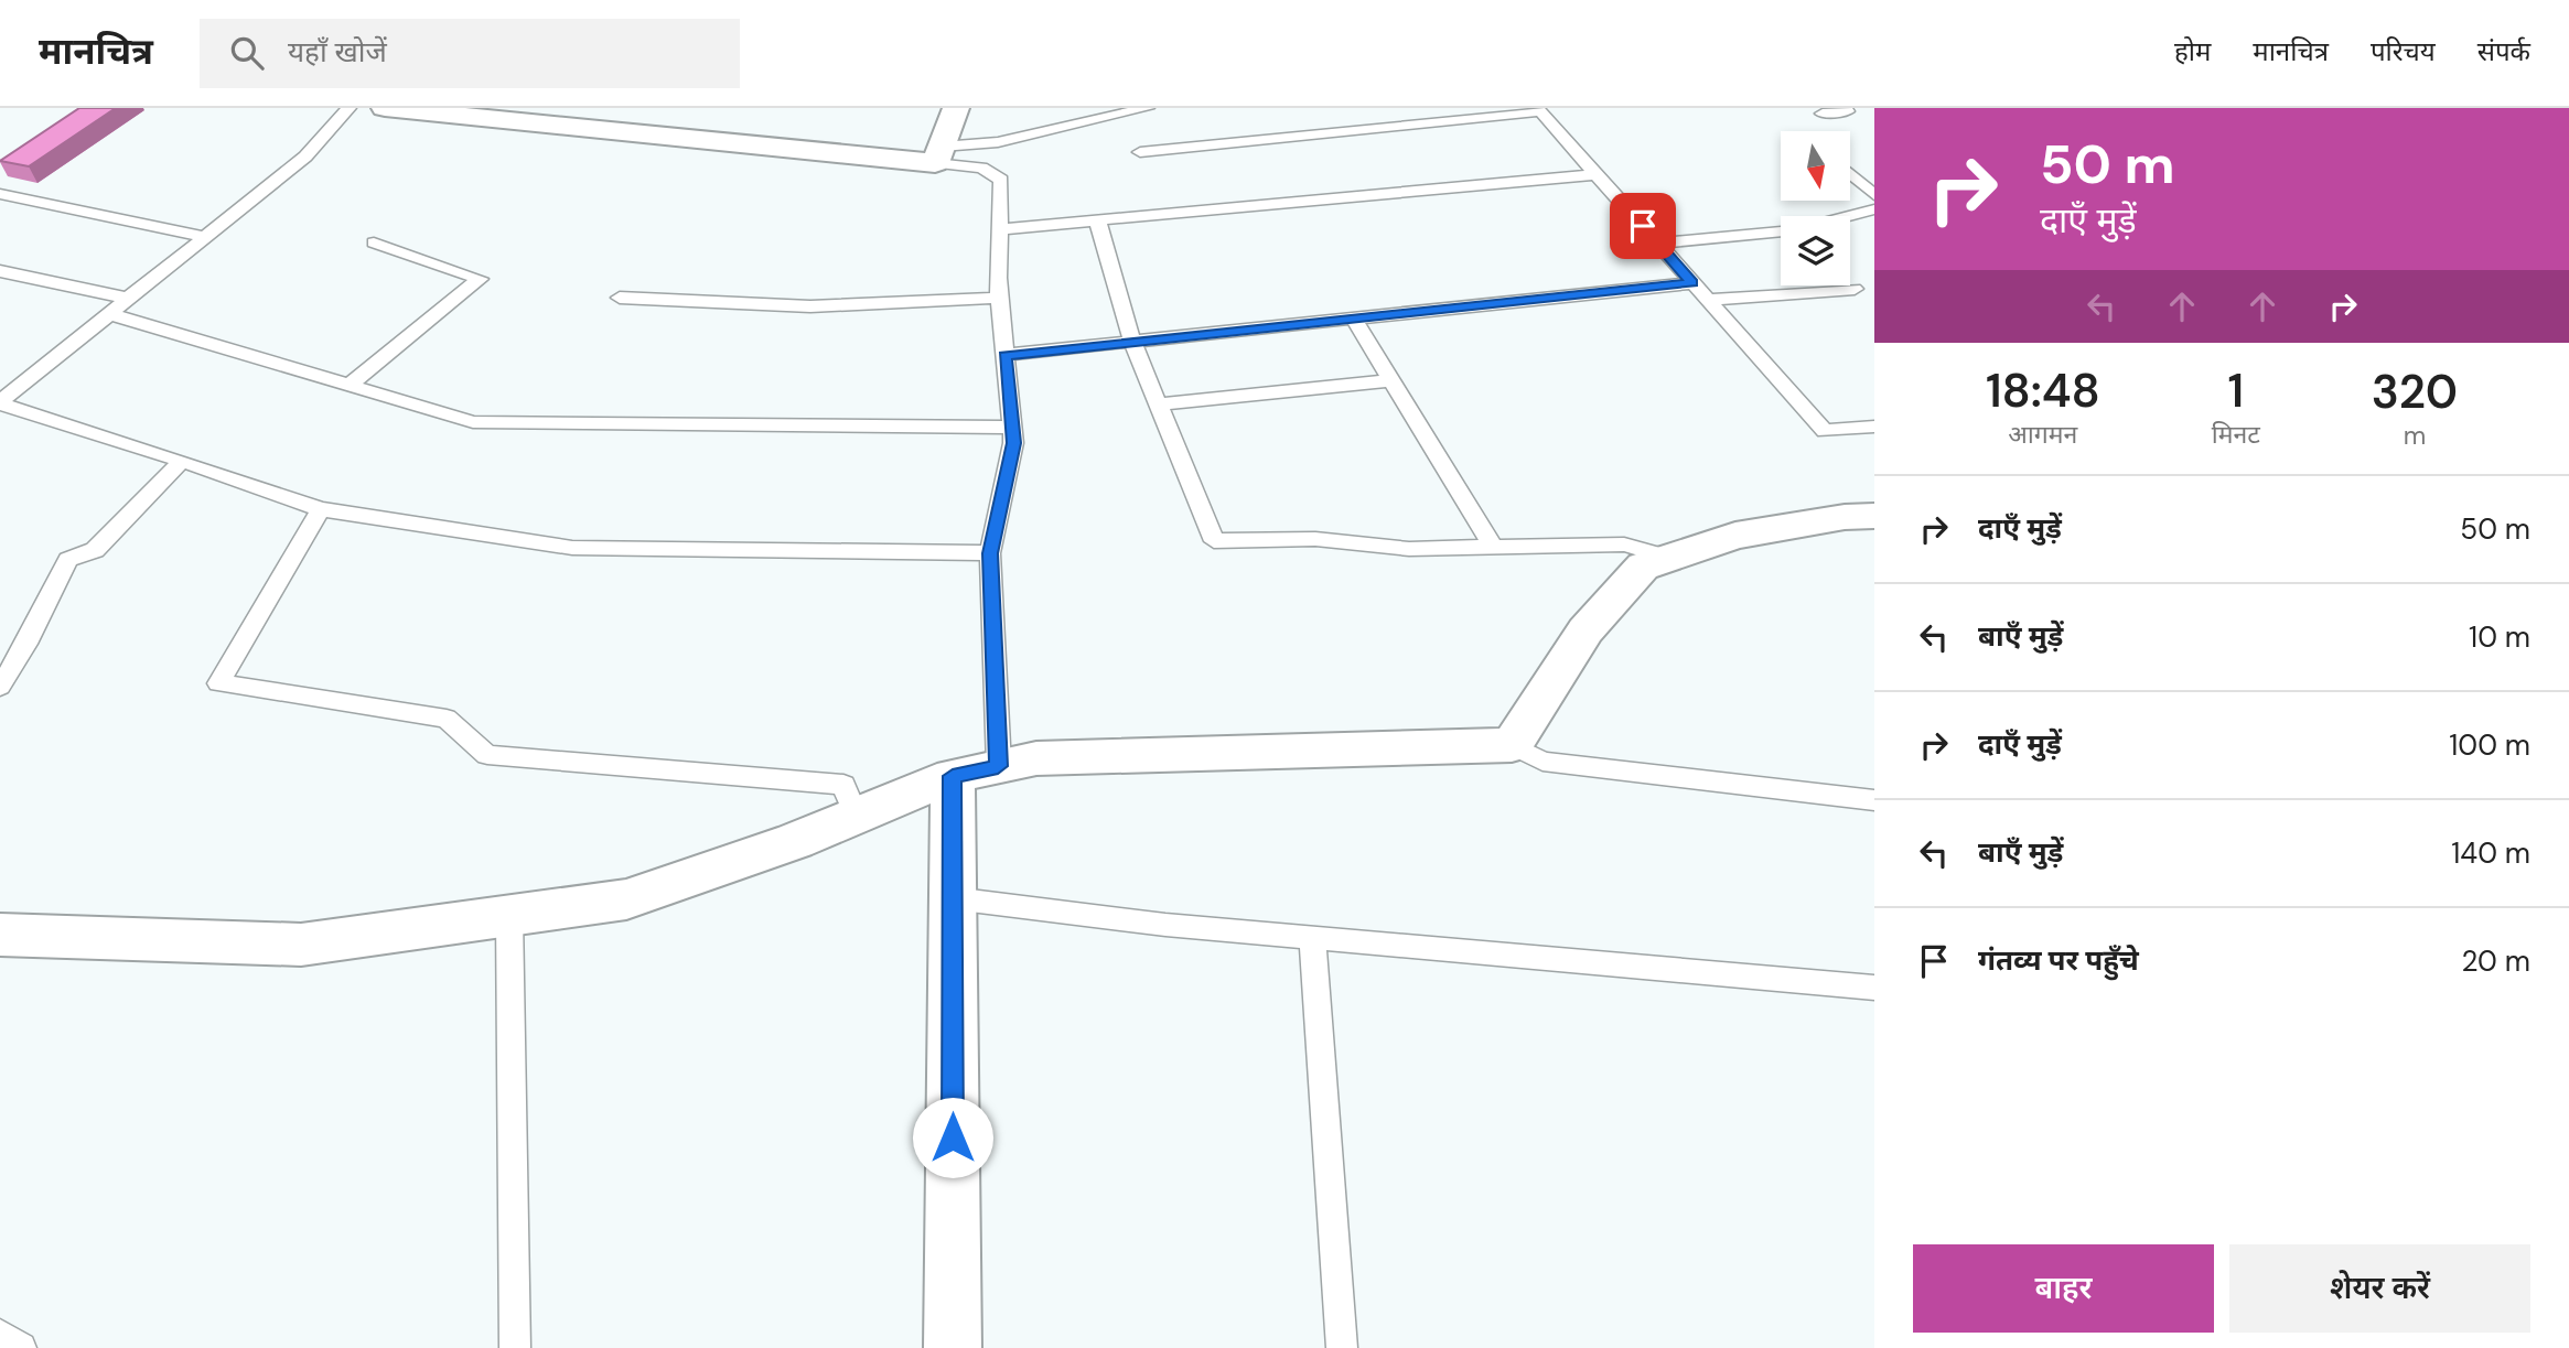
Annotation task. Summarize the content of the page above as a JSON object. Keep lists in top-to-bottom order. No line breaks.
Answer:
{"north":"bottom","page":{"header":"मानचित्र","search":"यहाँ खोजें","nav":["होम","मानचित्र","परिचय","संपर्क"],"turn":["50 m","दाएँ मुड़ें"],"eta":["18:48","आगमन","1","मिनट","320","m"],"list":[{"name":"दाएँ मुड़ें","value":"50 m"},{"name":"बाएँ मुड़ें","value":"10 m"},{"name":"दाएँ मुड़ें","value":"100 m"},{"name":"बाएँ मुड़ें","value":"140 m"},{"name":"गंतव्य पर पहुँचे","value":"20 m"}],"buttons":["बाहर","शेयर करें"]}}
